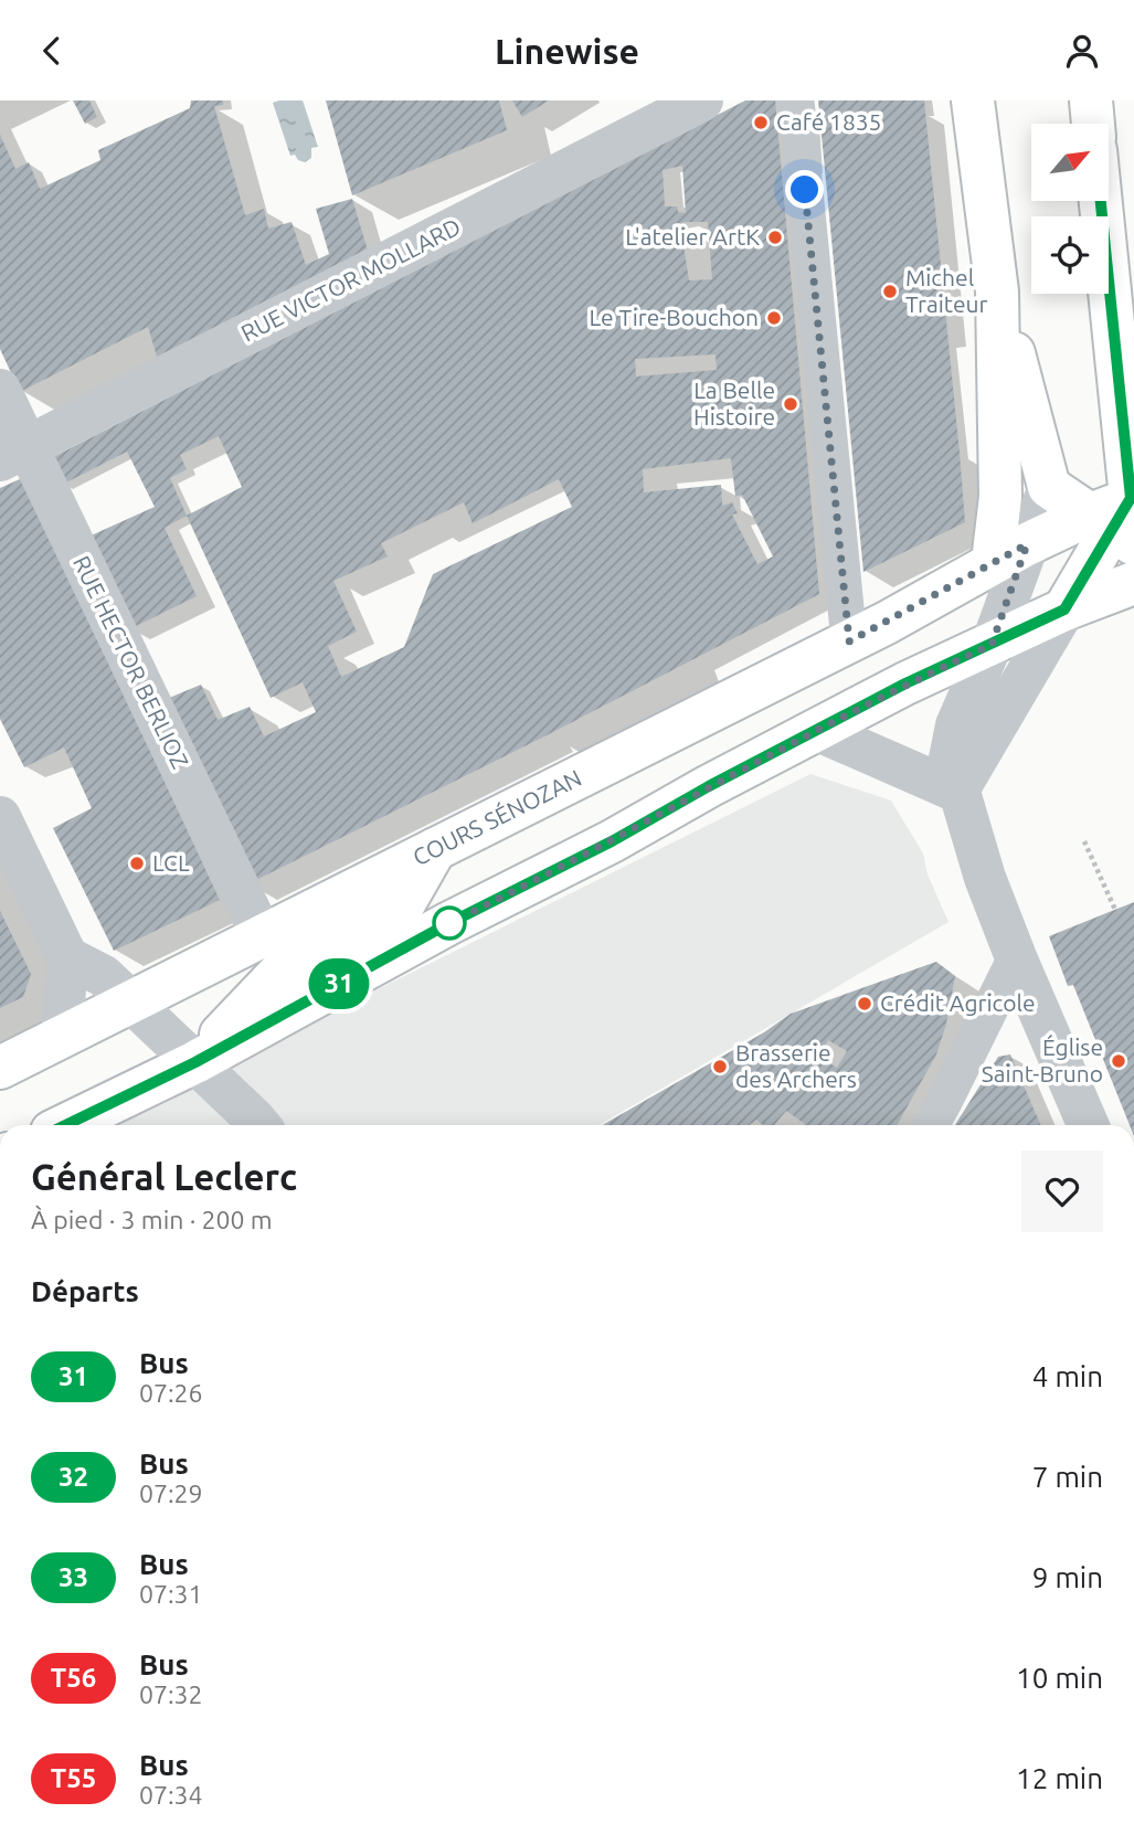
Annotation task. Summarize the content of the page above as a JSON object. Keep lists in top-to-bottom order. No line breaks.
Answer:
{"streets":{"main road":["COURS SÉNOZAN"],"street":["RUE VICTOR MOLLARD","RUE HECTOR BERLIOZ"]},"crossings":[["RUE VICTOR MOLLARD","RUE HECTOR BERLIOZ"],["RUE HECTOR BERLIOZ","COURS SÉNOZAN"]],"places":["Café 1835","L'atelier ArtK","Michel Traiteur","Le Tire-Bouchon","La Belle Histoire","LCL","Crédit Agricole","Église Saint-Bruno","Brasserie des Archers"],"lines":["bus line 31"],"north":"top right","page":{"header":"Linewise","on_map":"31","heading":[["Général Leclerc","À pied · 3 min · 200 m"],"Départs"],"list":[{"mark":"31","name":"Bus","note":"07:26","value":"4 min"},{"mark":"32","name":"Bus","note":"07:29","value":"7 min"},{"mark":"33","name":"Bus","note":"07:31","value":"9 min"},{"mark":"T56","name":"Bus","note":"07:32","value":"10 min"},{"mark":"T55","name":"Bus","note":"07:34","value":"12 min"}]}}
